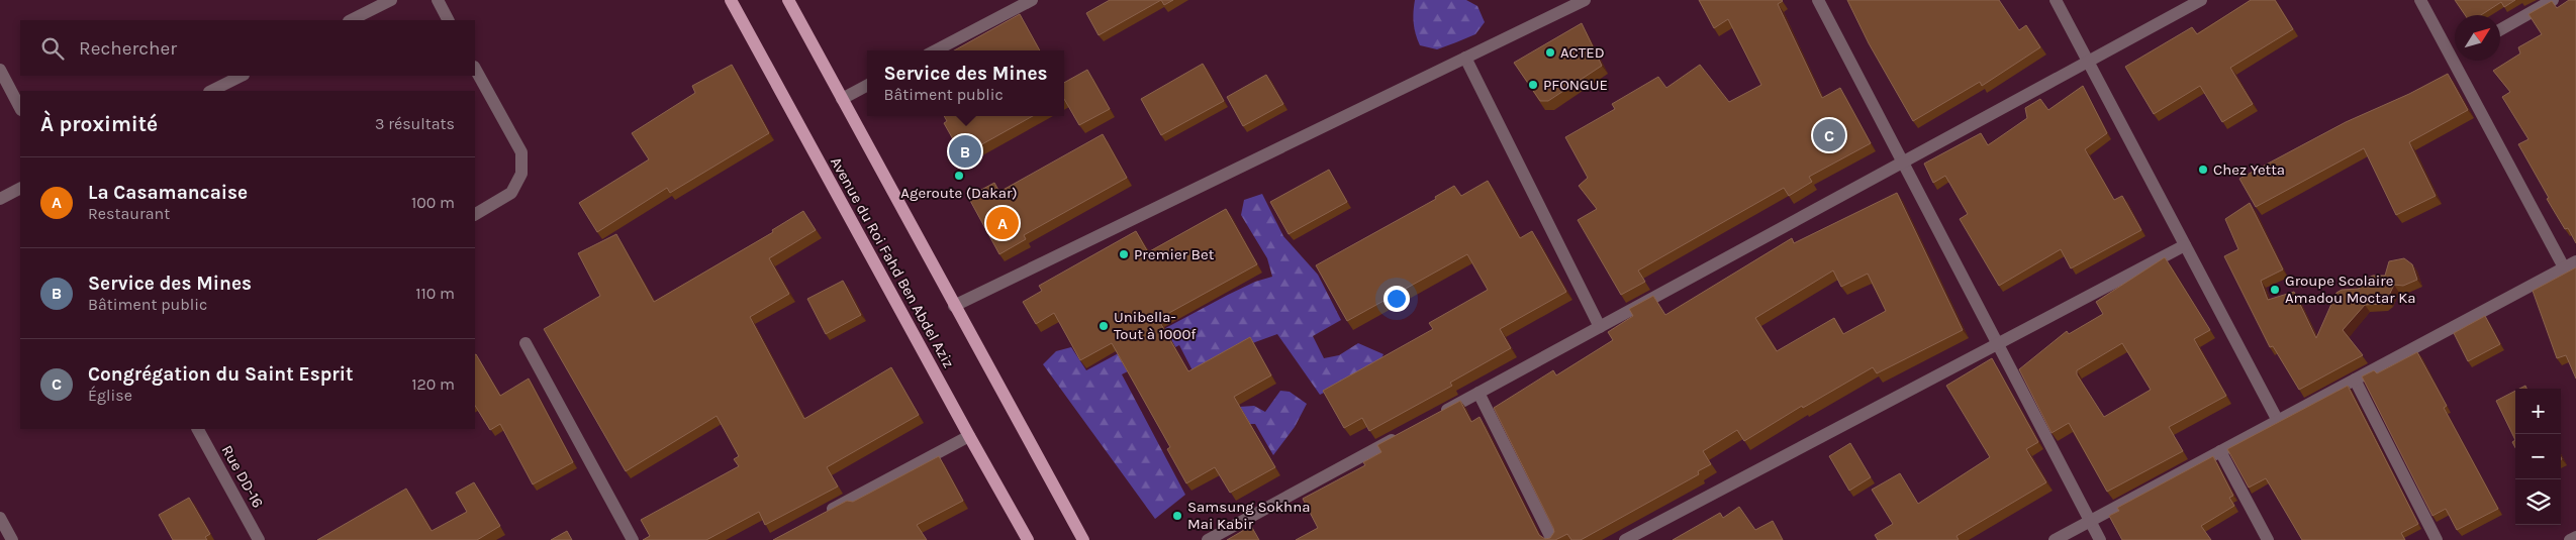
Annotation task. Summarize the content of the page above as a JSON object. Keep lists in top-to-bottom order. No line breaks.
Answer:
{"streets":{"main road":["Avenue du Roi Fahd Ben Abdel Aziz"],"street":["Rue DD-16"]},"places":["ACTED","PFONGUE","Chez Yetta","Ageroute (Dakar)","Premier Bet","Groupe Scolaire Amadou Moctar Ka","Unibella- Tout à 1000f","Samsung Sokhna Mai Kabir"],"north":"top right","page":{"search":"Rechercher","popup":["Service des Mines","Bâtiment public"],"heading":["À proximité","3 résultats"],"pins":["C","B","A"],"list":[{"mark":"A","name":"La Casamancaise","note":"Restaurant","value":"100 m"},{"mark":"B","name":"Service des Mines","note":"Bâtiment public","value":"110 m"},{"mark":"C","name":"Congrégation du Saint Esprit","note":"Église","value":"120 m"}],"map_buttons":["+","−"]}}
